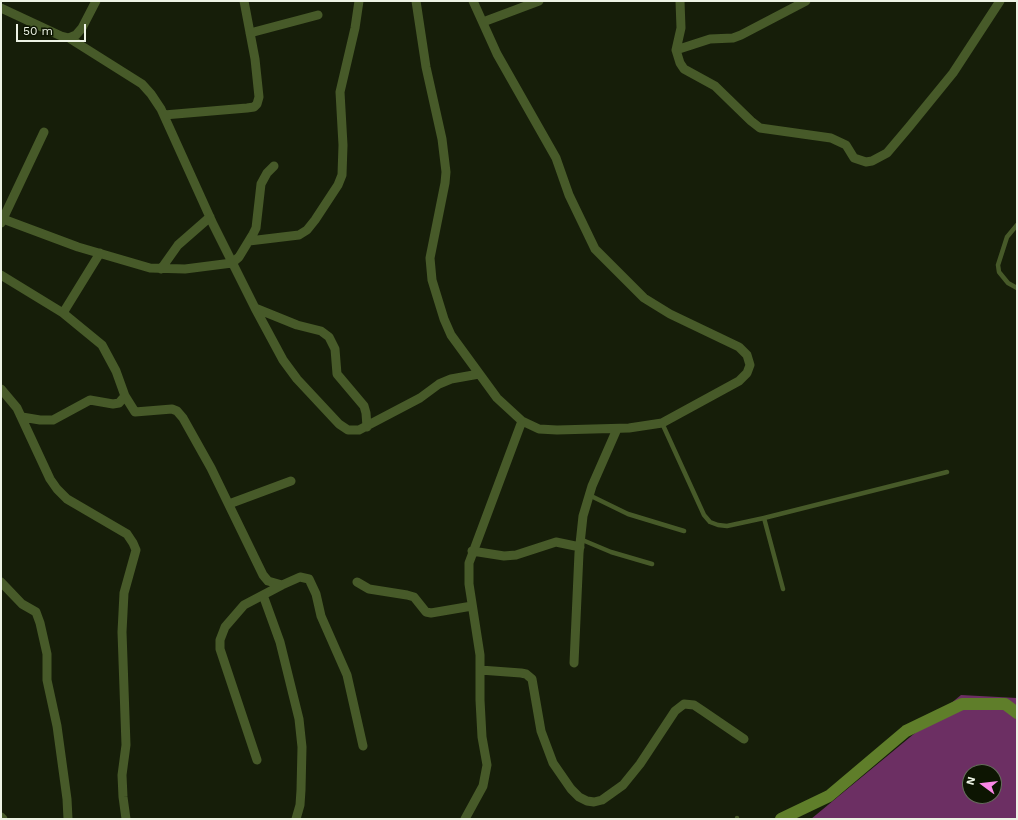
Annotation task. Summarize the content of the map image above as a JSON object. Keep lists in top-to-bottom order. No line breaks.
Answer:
{"scale_bar":"50 m","north":"left"}
